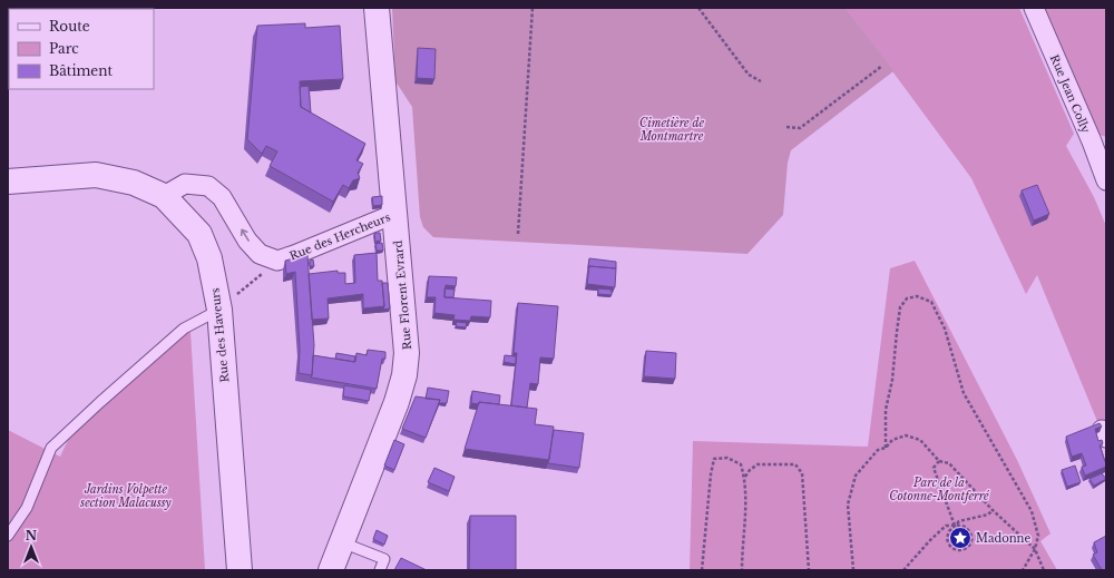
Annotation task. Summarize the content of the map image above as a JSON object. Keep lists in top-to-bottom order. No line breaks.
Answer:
{"streets":{"street":["Rue Jean Colly","Rue des Hercheurs","Rue Florent Evrard","Rue des Haveurs"]},"crossings":[["Rue des Hercheurs","Rue Florent Evrard"],["Rue des Hercheurs","Rue des Haveurs"]],"one_way":["Rue des Hercheurs"],"parks":["Cimetière de Montmartre","Parc de la Cotonne-Montferré","Jardins Volpette section Malacussy"],"places":{"place":["Madonne"]},"legend":["Route","Parc","Bâtiment"],"north":"top"}
